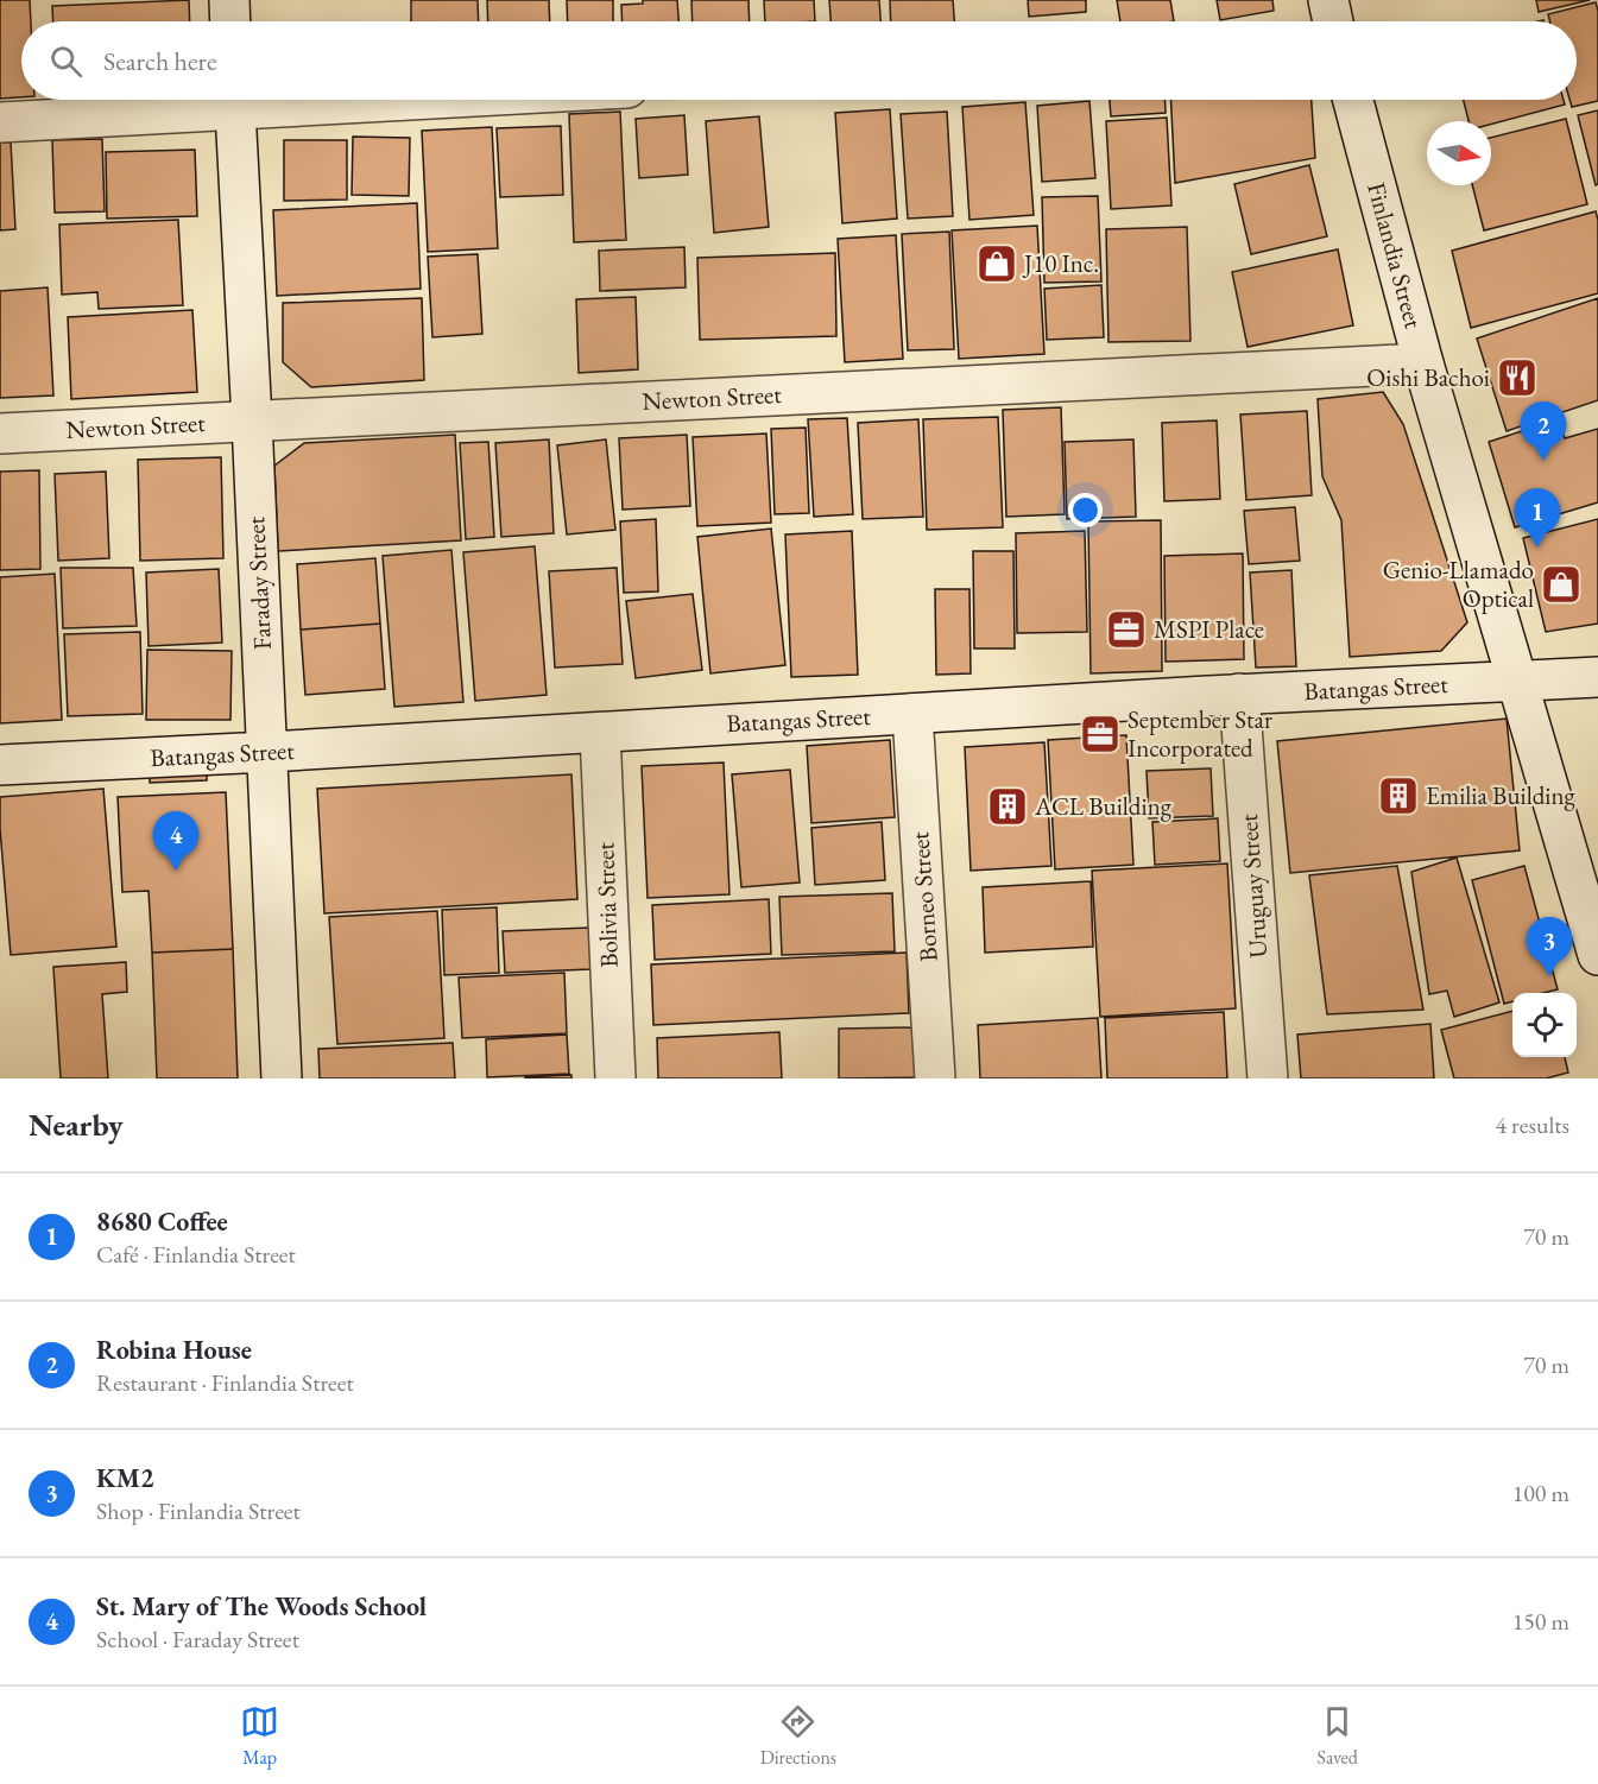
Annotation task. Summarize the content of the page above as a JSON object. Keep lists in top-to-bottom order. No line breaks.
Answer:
{"streets":{"street":["Finlandia Street","Newton Street","Faraday Street","Batangas Street","Uruguay Street","Borneo Street","Bolivia Street"]},"crossings":[["Finlandia Street","Newton Street"],["Finlandia Street","Batangas Street"],["Newton Street","Faraday Street"],["Faraday Street","Batangas Street"],["Batangas Street","Uruguay Street"],["Batangas Street","Borneo Street"],["Batangas Street","Bolivia Street"]],"places":{"shop":["J10 Inc.","Genio-Llamado Optical"],"restaurant":["Oishi Bachoi"],"office":["MSPI Place","September Star Incorporated"],"building":["Emilia Building","ACL Building"]},"north":"right","page":{"search":"Search here","pins":["2","1","4","3"],"heading":["Nearby","4 results"],"list":[{"mark":"1","name":"8680 Coffee","note":"Café · Finlandia Street","value":"70 m"},{"mark":"2","name":"Robina House","note":"Restaurant · Finlandia Street","value":"70 m"},{"mark":"3","name":"KM2","note":"Shop · Finlandia Street","value":"100 m"},{"mark":"4","name":"St. Mary of The Woods School","note":"School · Faraday Street","value":"150 m"}],"nav":["Map","Directions","Saved"]}}
